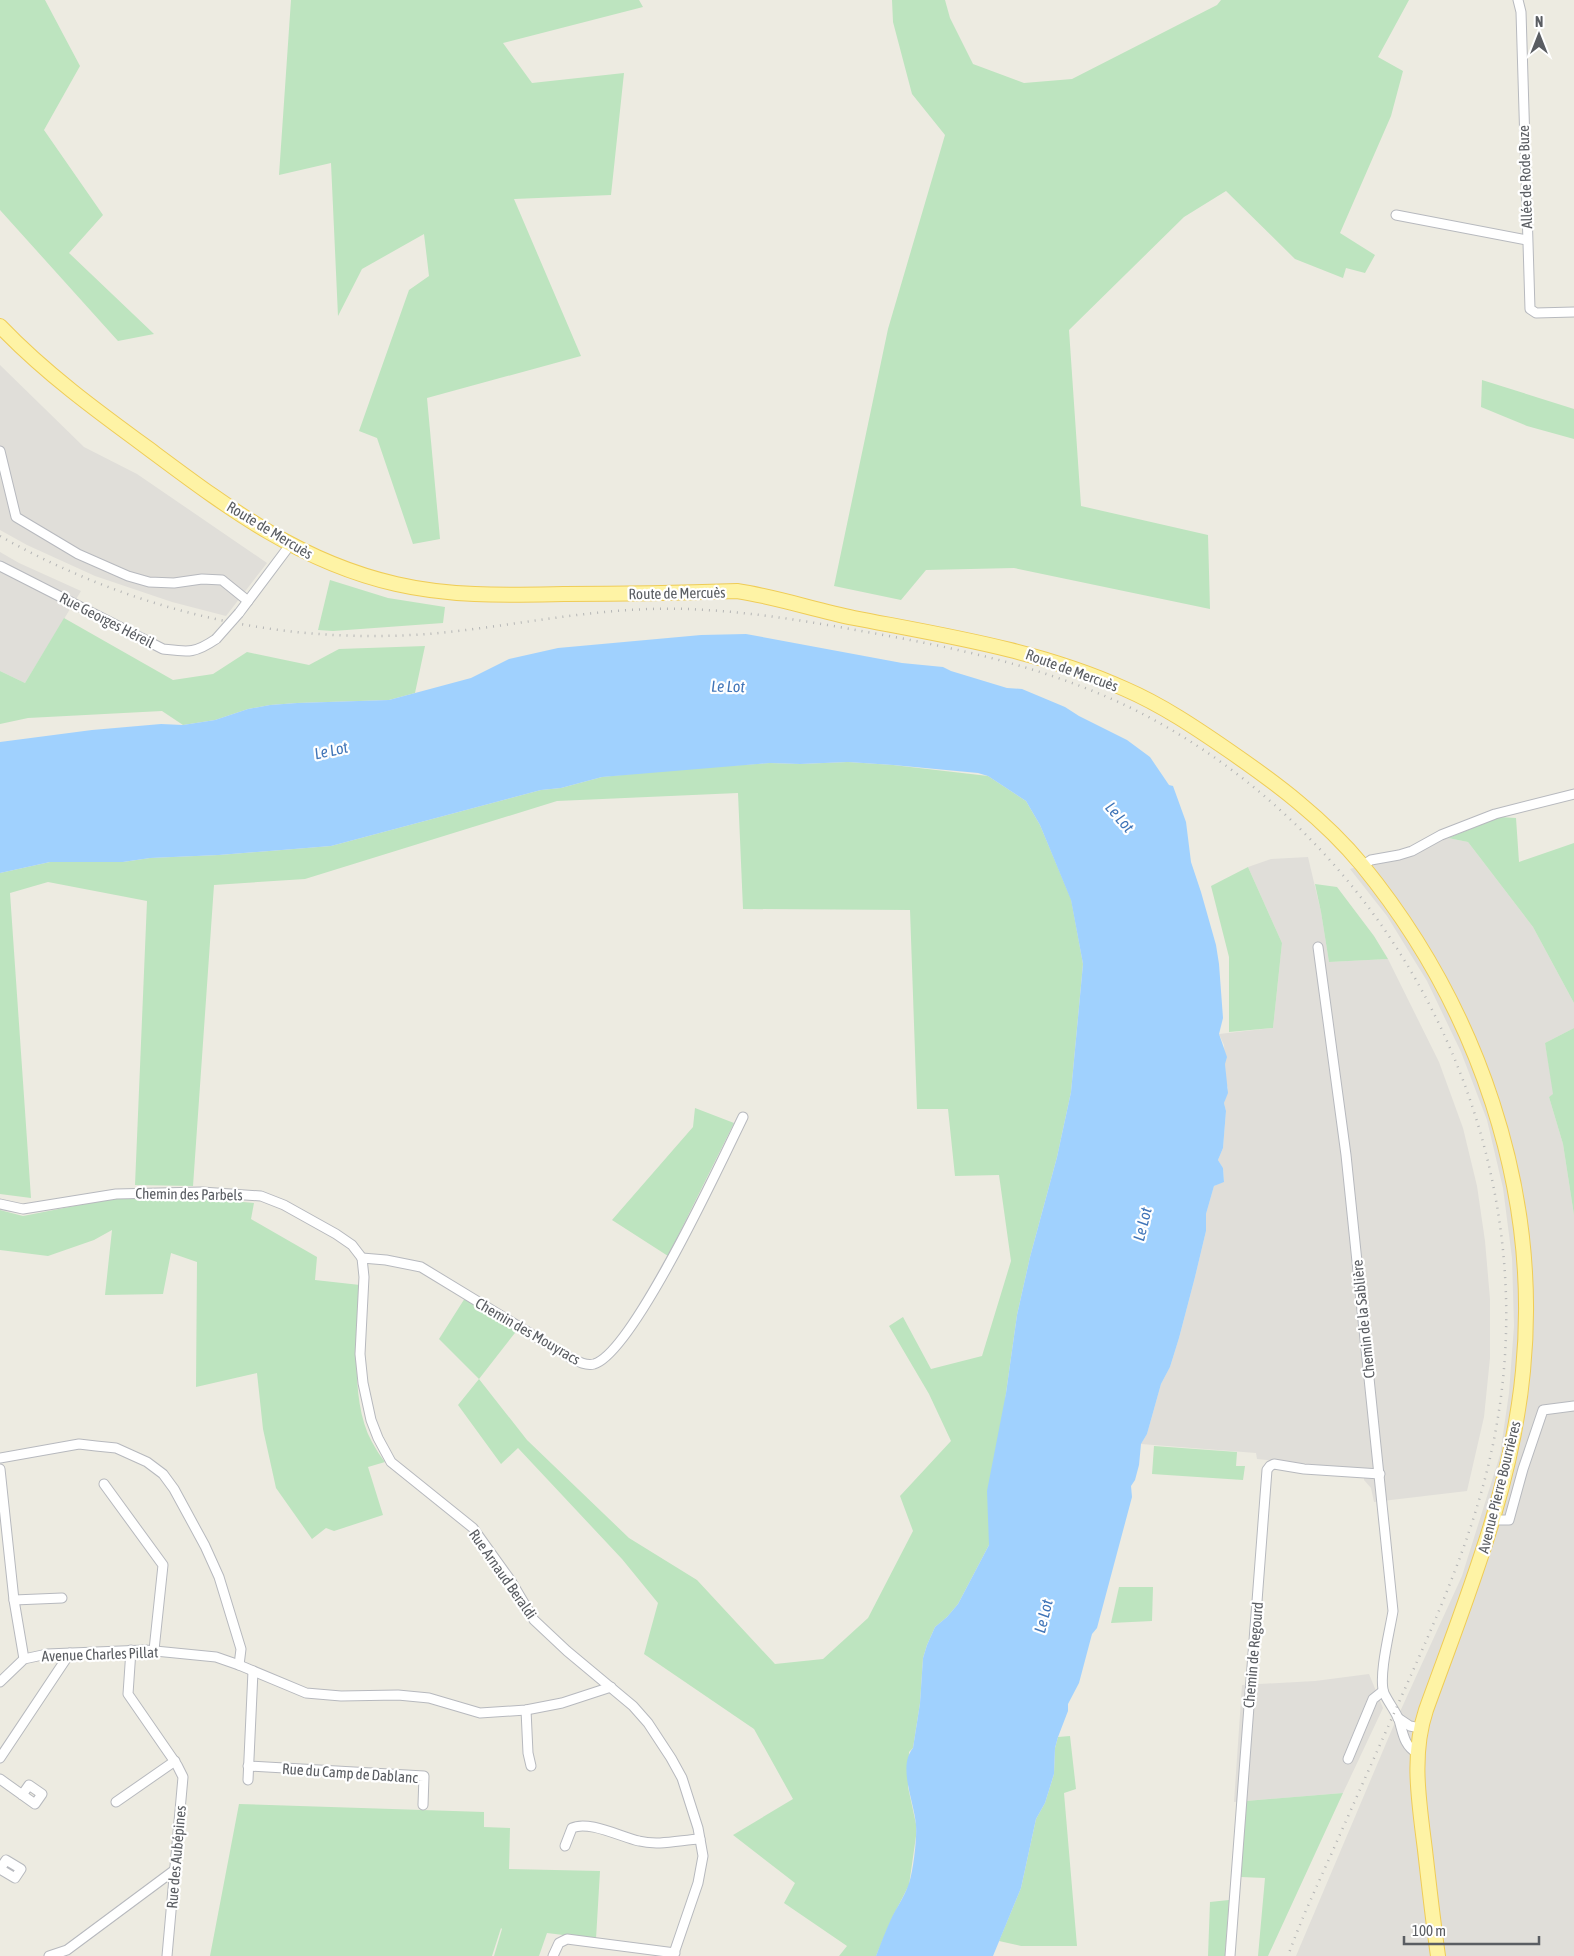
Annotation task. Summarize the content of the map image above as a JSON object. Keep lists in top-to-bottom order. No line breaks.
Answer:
{"streets":{"main road":["Route de Mercuès","Avenue Pierre Bourrières"],"street":["Allée de Rode Buze","Rue Georges Héreil","Chemin des Parbels","Chemin de la Sablière","Chemin des Mouyracs","Rue Arnaud Beraldi","Avenue Charles Pillat","Chemin de Regourd","Rue du Camp de Dablanc","Rue des Aubépines"]},"crossings":[["Route de Mercuès","Rue Georges Héreil"],["Route de Mercuès","Avenue Pierre Bourrières"],["Chemin des Parbels","Chemin des Mouyracs"],["Chemin des Parbels","Rue Arnaud Beraldi"],["Chemin de la Sablière","Chemin de Regourd"],["Chemin des Mouyracs","Rue Arnaud Beraldi"],["Rue Arnaud Beraldi","Avenue Charles Pillat"],["Avenue Charles Pillat","Rue des Aubépines"]],"water":["Le Lot"],"scale_bar":"100 m","north":"top"}
